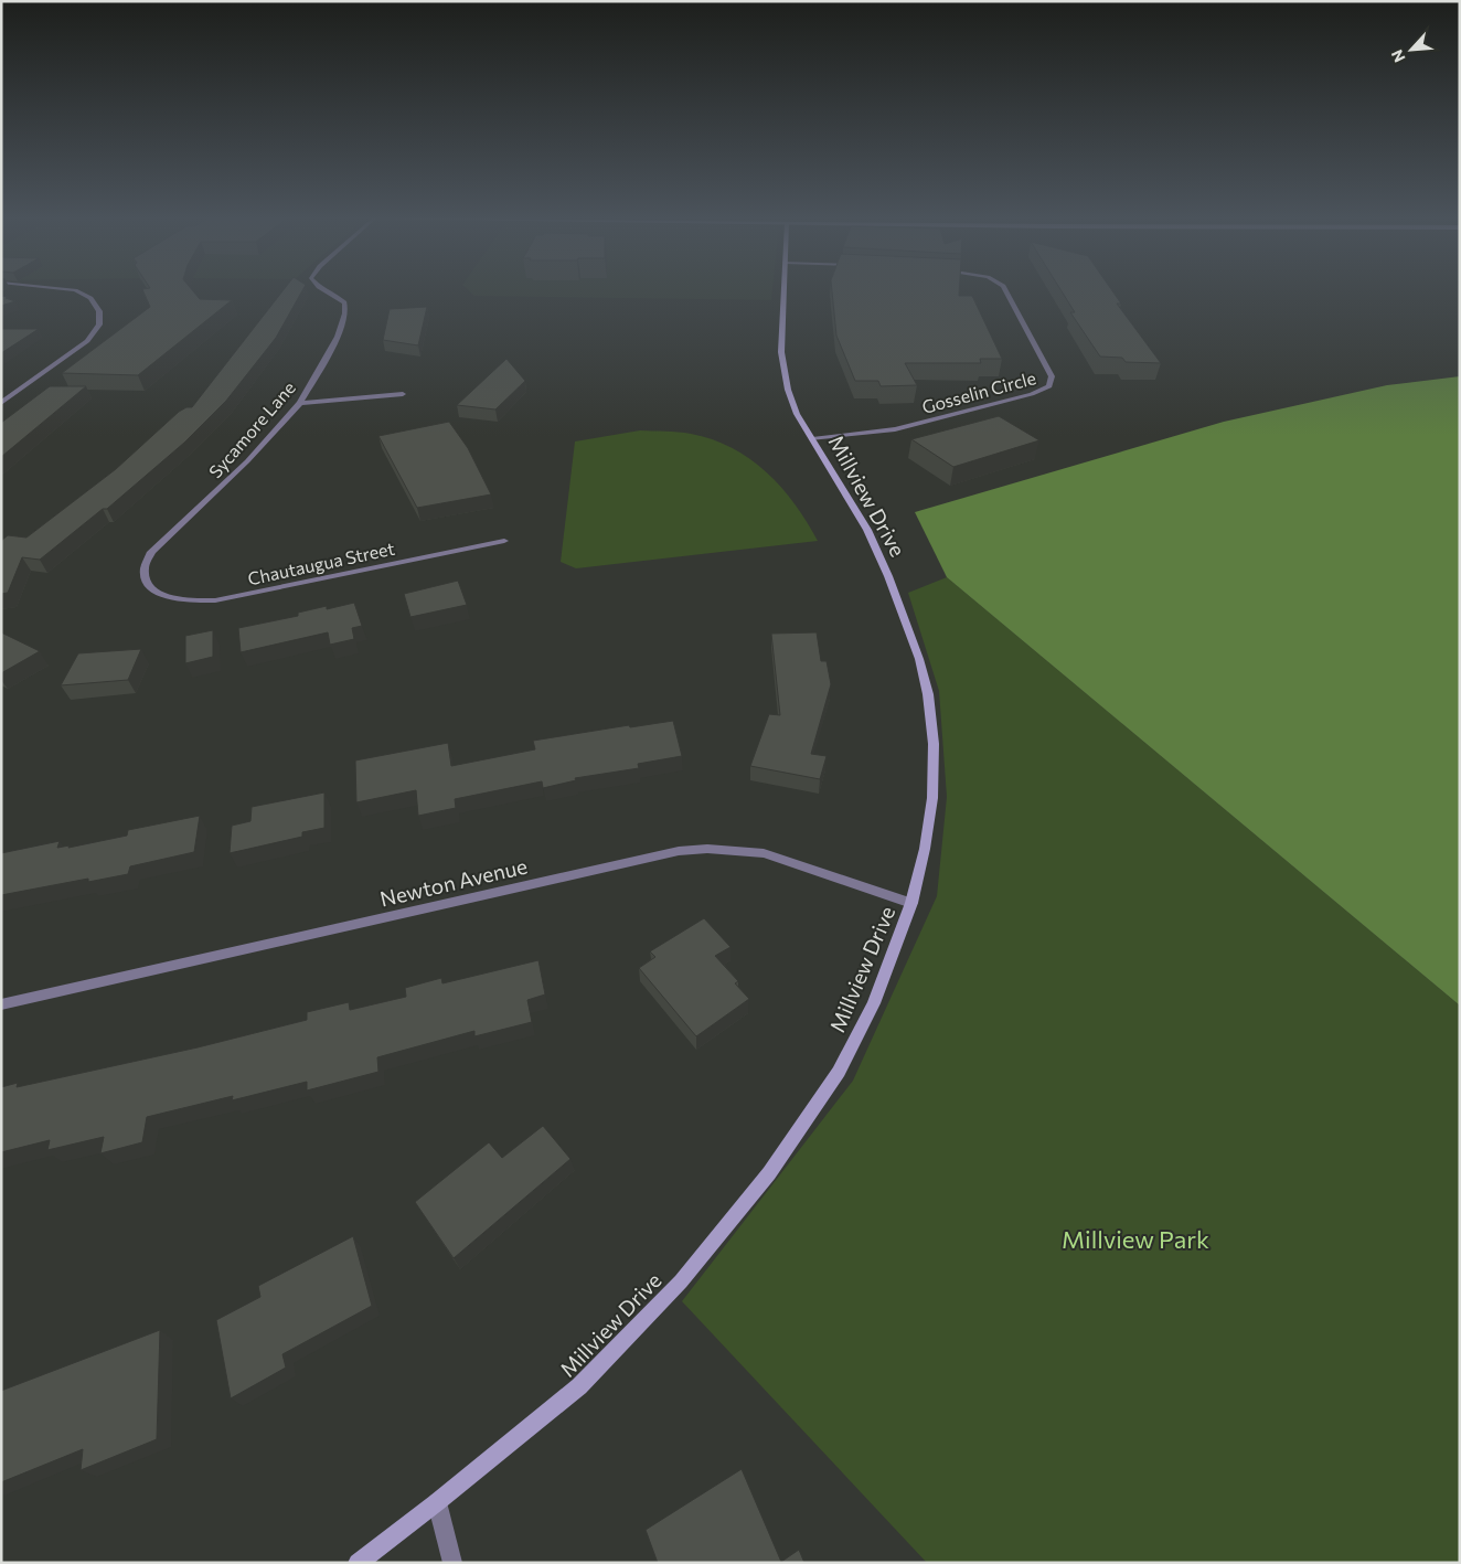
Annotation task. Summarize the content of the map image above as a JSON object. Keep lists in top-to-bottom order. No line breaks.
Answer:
{"streets":{"street":["Gosselin Circle","Sycamore Lane","Millview Drive","Chautaugua Street","Newton Avenue"]},"crossings":[["Gosselin Circle","Millview Drive"],["Sycamore Lane","Chautaugua Street"],["Millview Drive","Newton Avenue"]],"parks":["Millview Park"],"north":"bottom left"}
